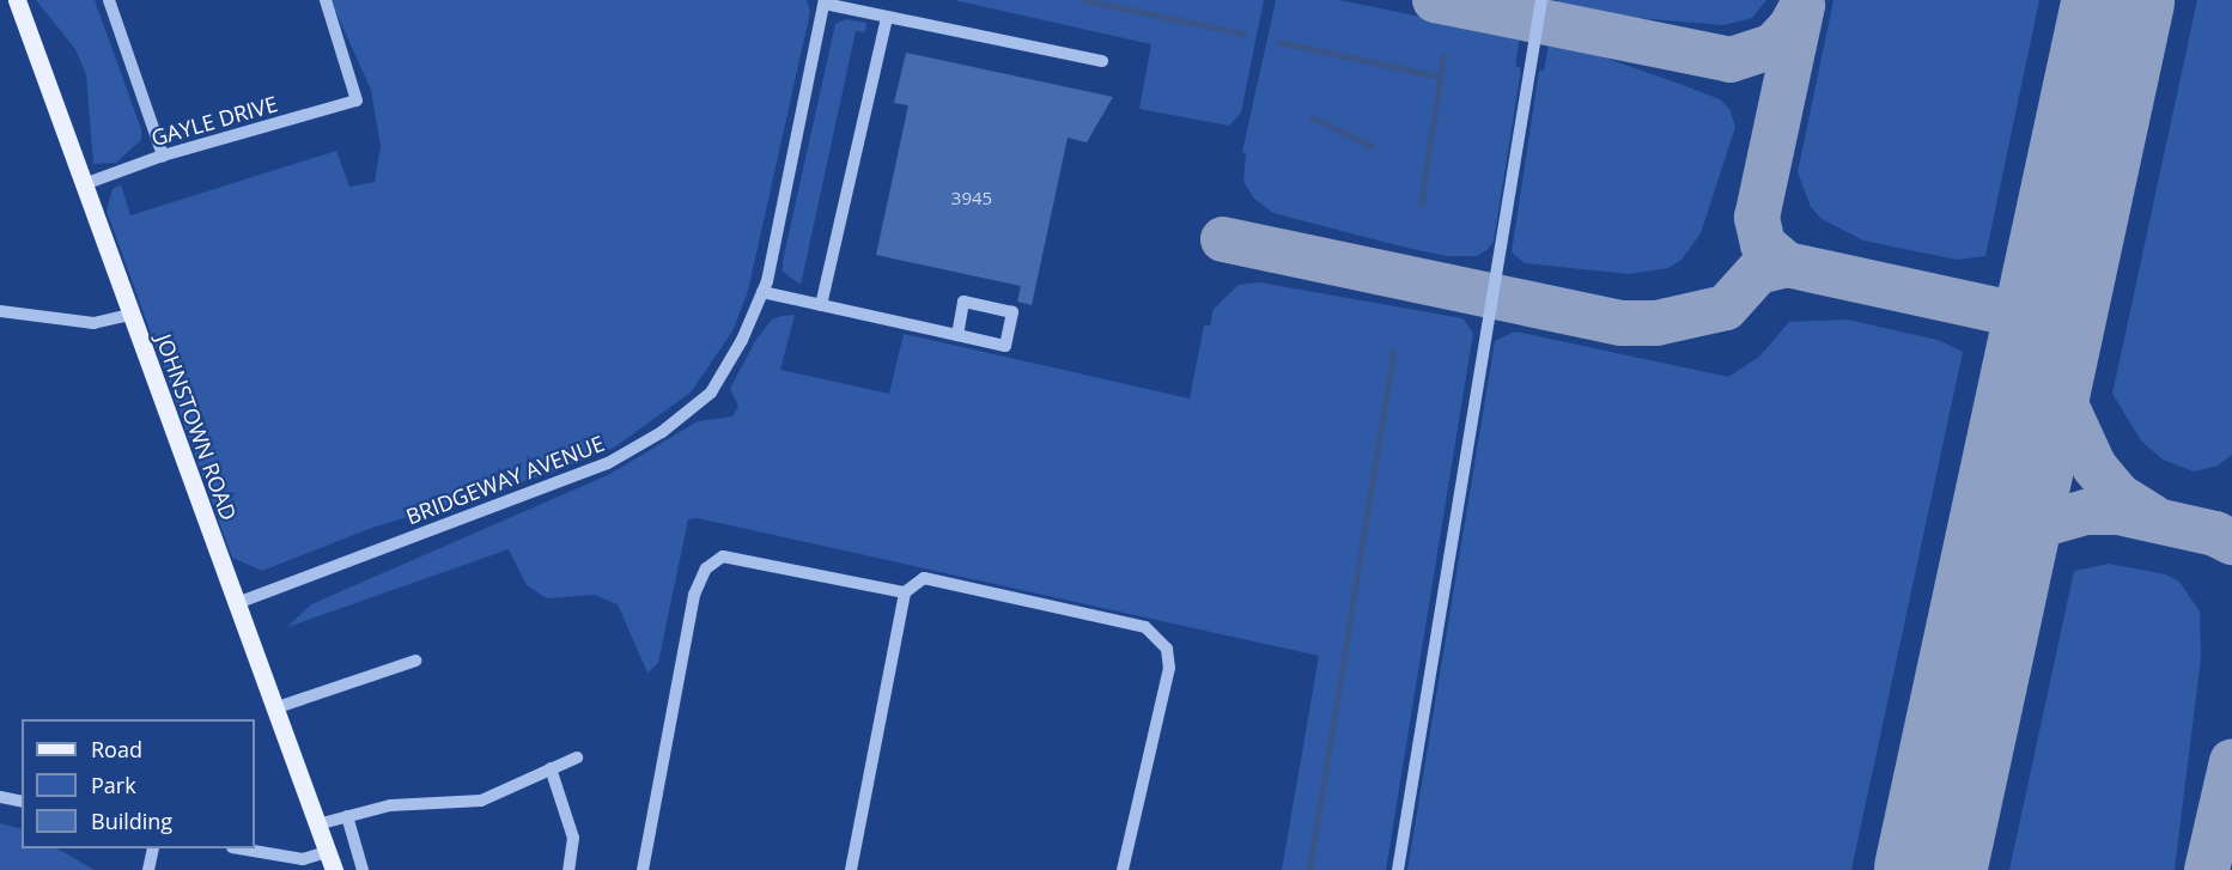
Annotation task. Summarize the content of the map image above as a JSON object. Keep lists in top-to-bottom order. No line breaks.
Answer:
{"streets":{"main road":["JOHNSTOWN ROAD"],"street":["GAYLE DRIVE","BRIDGEWAY AVENUE"]},"crossings":[["GAYLE DRIVE","JOHNSTOWN ROAD"],["JOHNSTOWN ROAD","BRIDGEWAY AVENUE"]],"house_numbers":["3945"],"legend":["Road","Park","Building"]}
